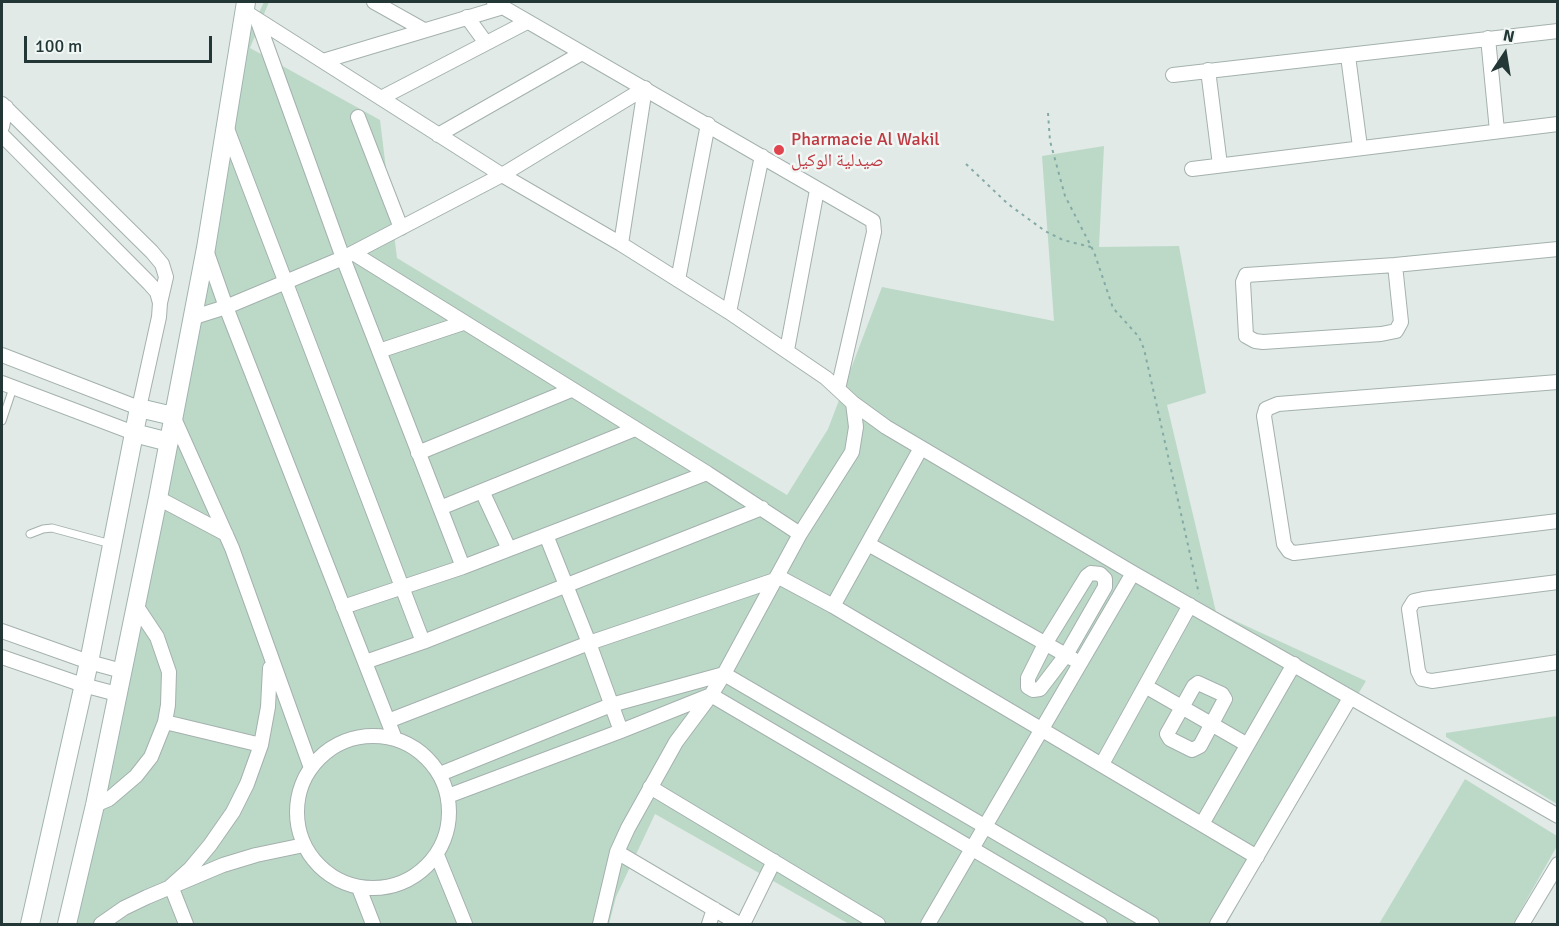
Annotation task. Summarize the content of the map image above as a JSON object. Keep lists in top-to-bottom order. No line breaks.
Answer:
{"places":["Pharmacie Al Wakil صيدلية الوكيل"],"scale_bar":"100 m","north":"top"}
